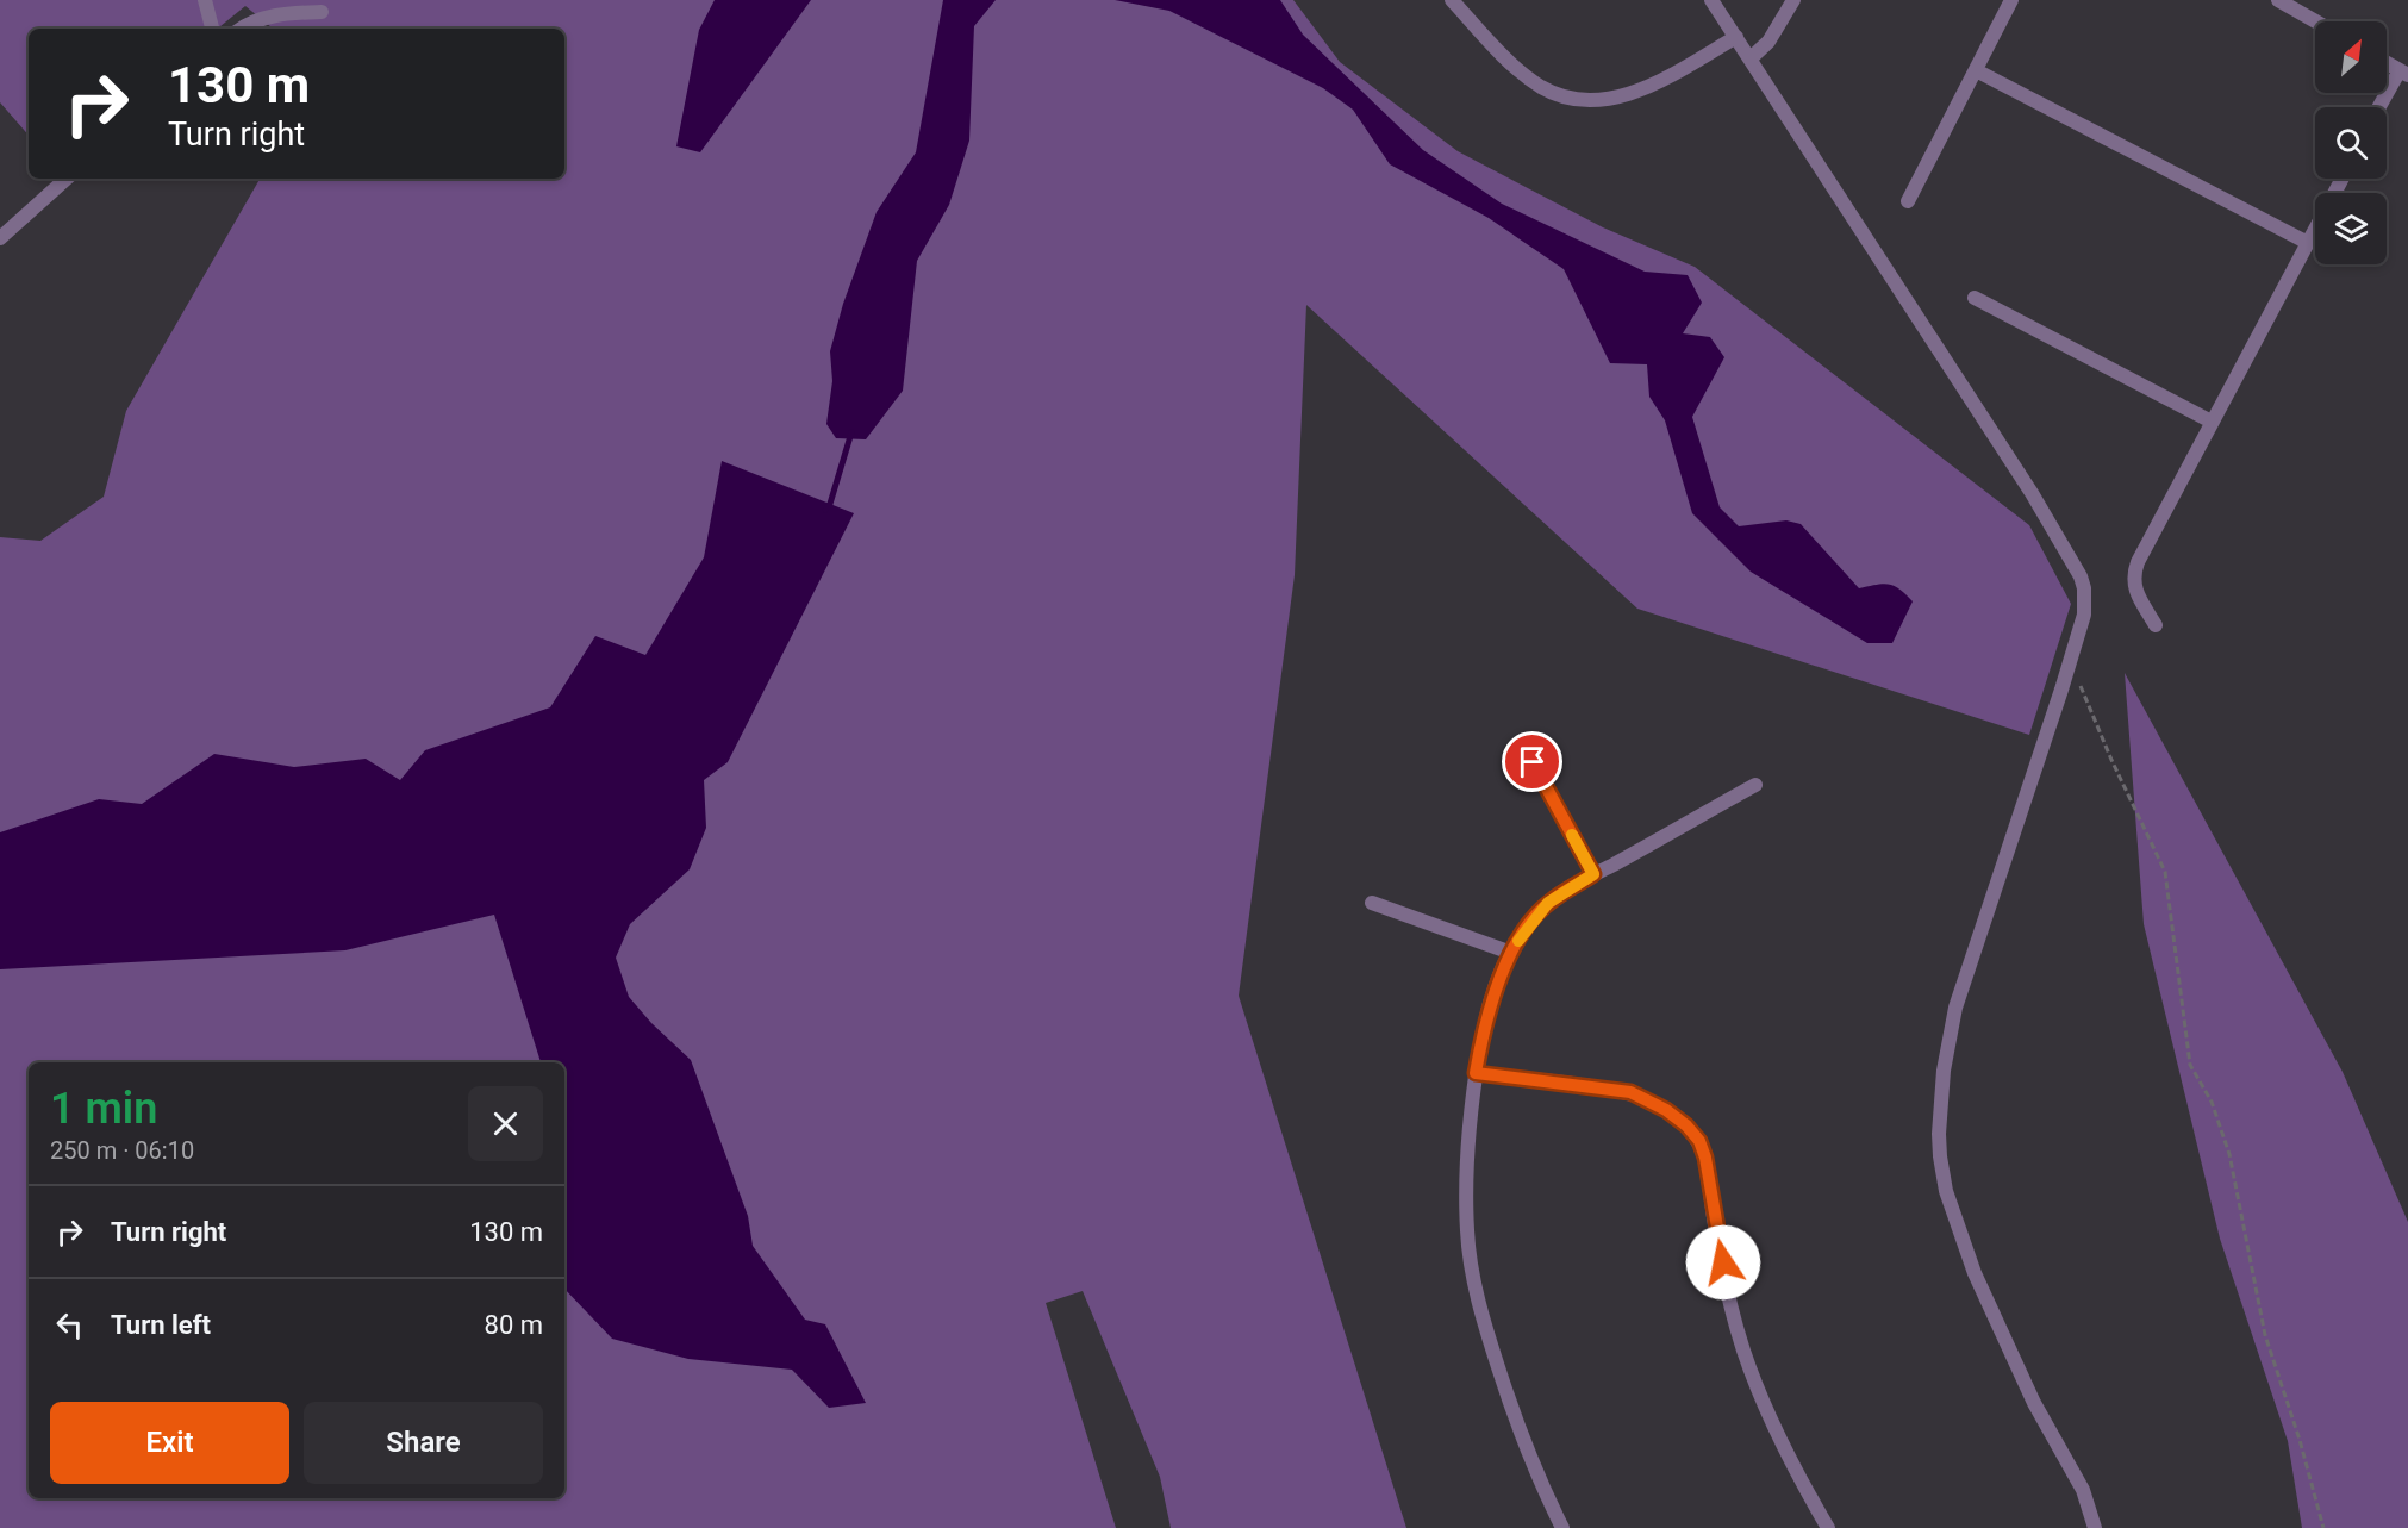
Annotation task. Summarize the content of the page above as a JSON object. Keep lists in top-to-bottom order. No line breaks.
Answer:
{"north":"top right","page":{"turn":["130 m","Turn right"],"heading":["1 min","250 m · 06:10"],"list":[{"name":"Turn right","value":"130 m"},{"name":"Turn left","value":"80 m"}],"buttons":["Exit","Share"]}}
